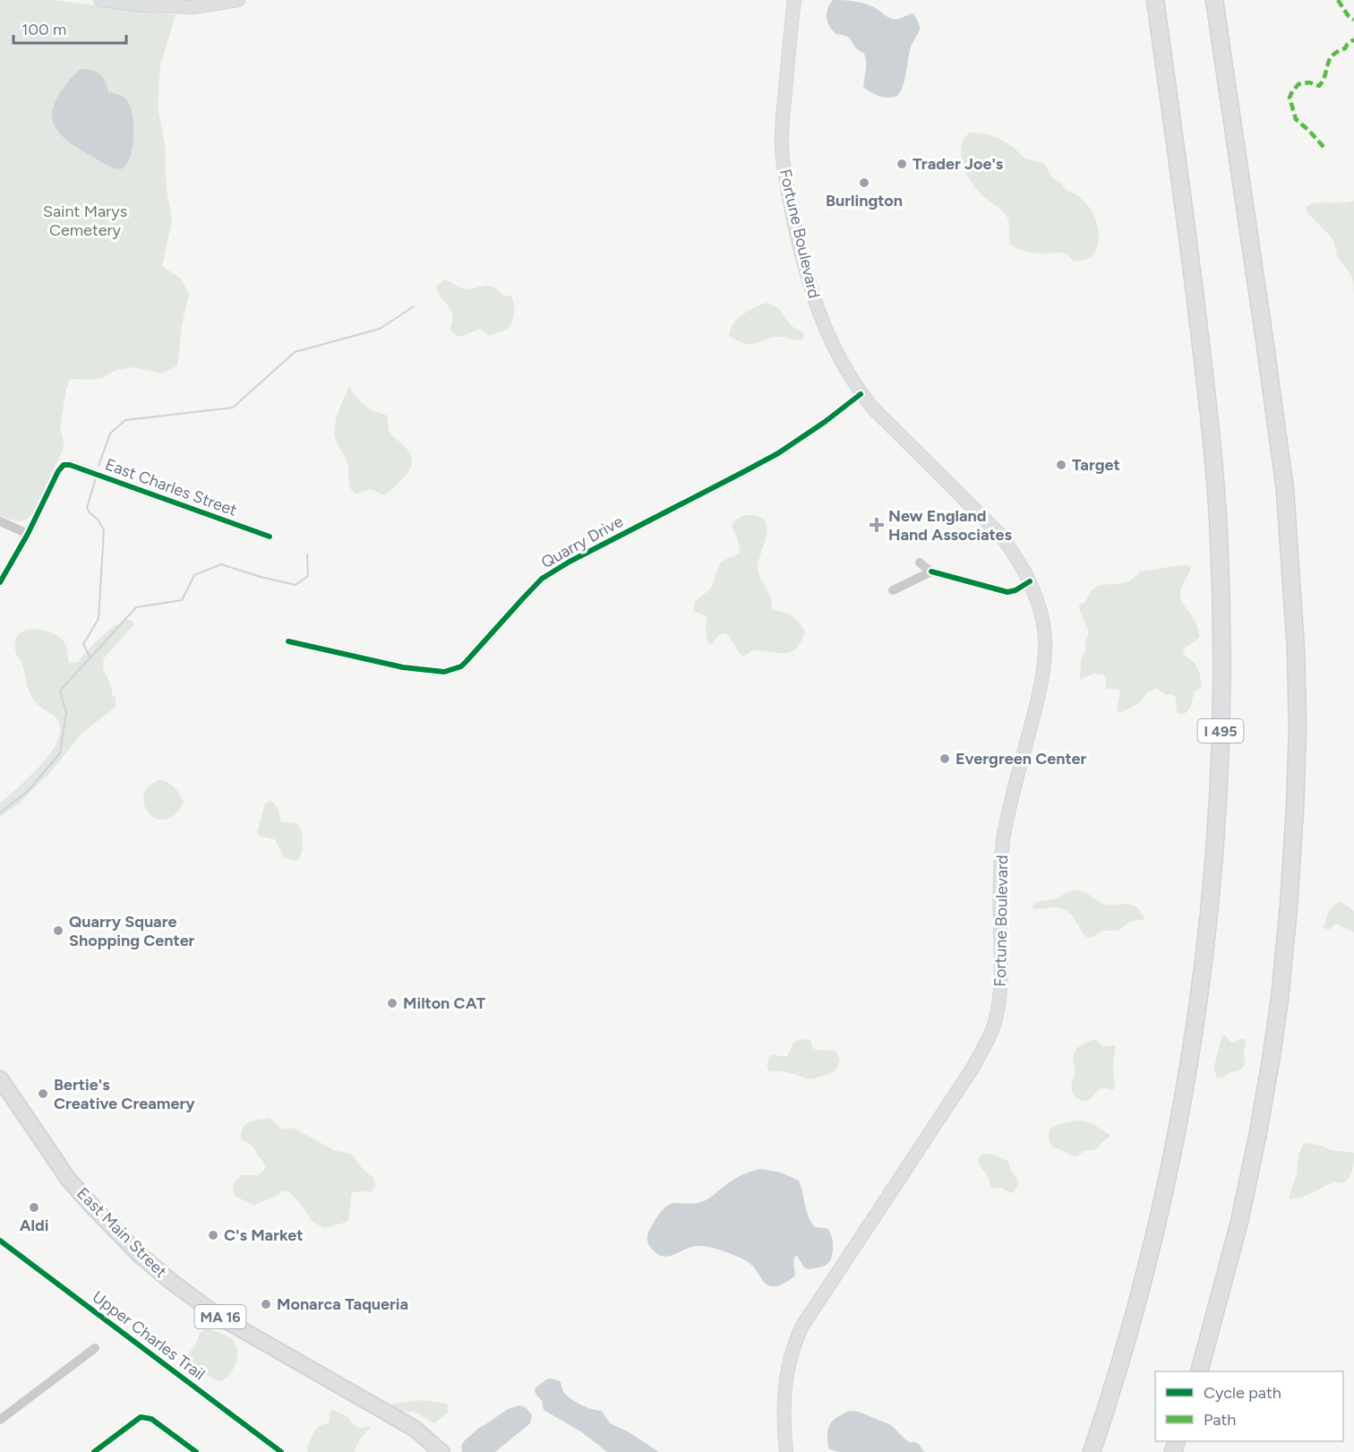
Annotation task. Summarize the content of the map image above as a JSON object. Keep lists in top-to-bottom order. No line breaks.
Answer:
{"streets":{"highway":["I 495"],"main road":["Fortune Boulevard","East Main Street","MA 16"],"street":["East Charles Street","Quarry Drive"],"cycle path":["Upper Charles Trail"]},"crossings":[["Fortune Boulevard","Quarry Drive"]],"parks":["Saint Marys Cemetery"],"places":{"other":["Trader Joe's","Burlington","Target","Evergreen Center","Quarry Square Shopping Center","Milton CAT","Bertie's Creative Creamery","Aldi","C's Market","Monarca Taqueria"],"health":["New England Hand Associates"]},"legend":["Cycle path","Path"],"scale_bar":"100 m"}
